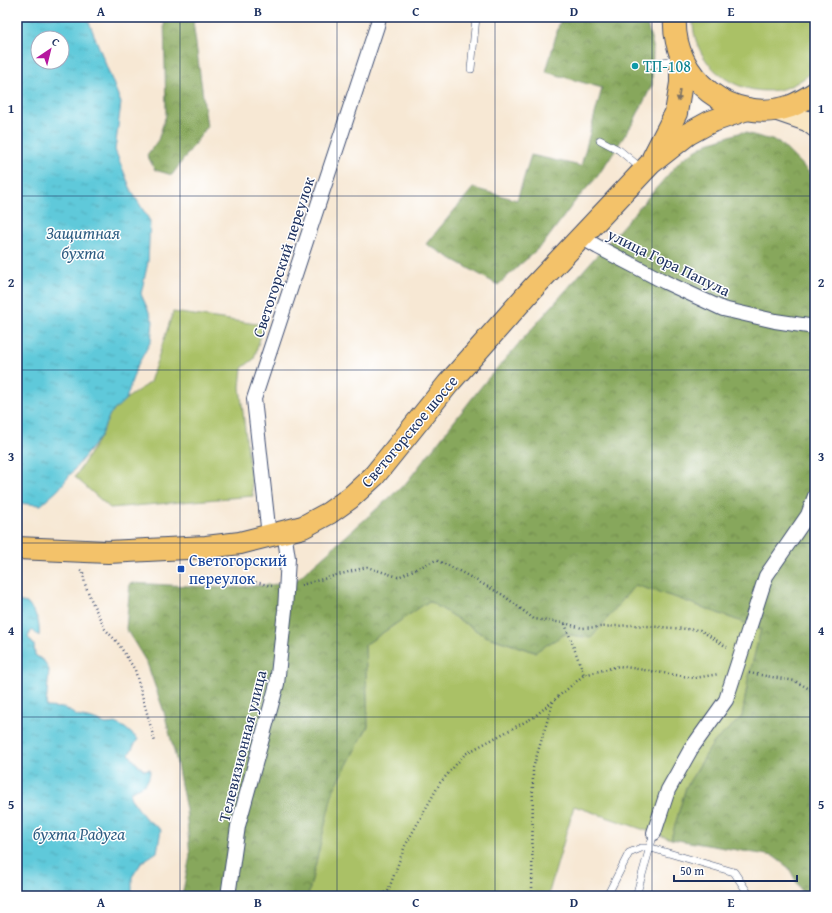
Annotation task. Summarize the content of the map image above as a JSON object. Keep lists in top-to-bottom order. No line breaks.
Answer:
{"streets":{"main road":["Светогорское шоссе"],"street":["Светогорский переулок","улица Гора Папула","Телевизионная улица"]},"crossings":[["Светогорский переулок","Светогорское шоссе"],["Светогорский переулок","Телевизионная улица"],["улица Гора Папула","Светогорское шоссе"],["Светогорское шоссе","Телевизионная улица"]],"water":["Защитная бухта","бухта Радуга"],"places":{"other":["ТП-108"],"transit":["Светогорский переулок"]},"scale_bar":"50 m","north":"top right","grid":{"columns":["A","B","C","D","E"],"rows":["1","2","3","4","5"]}}
